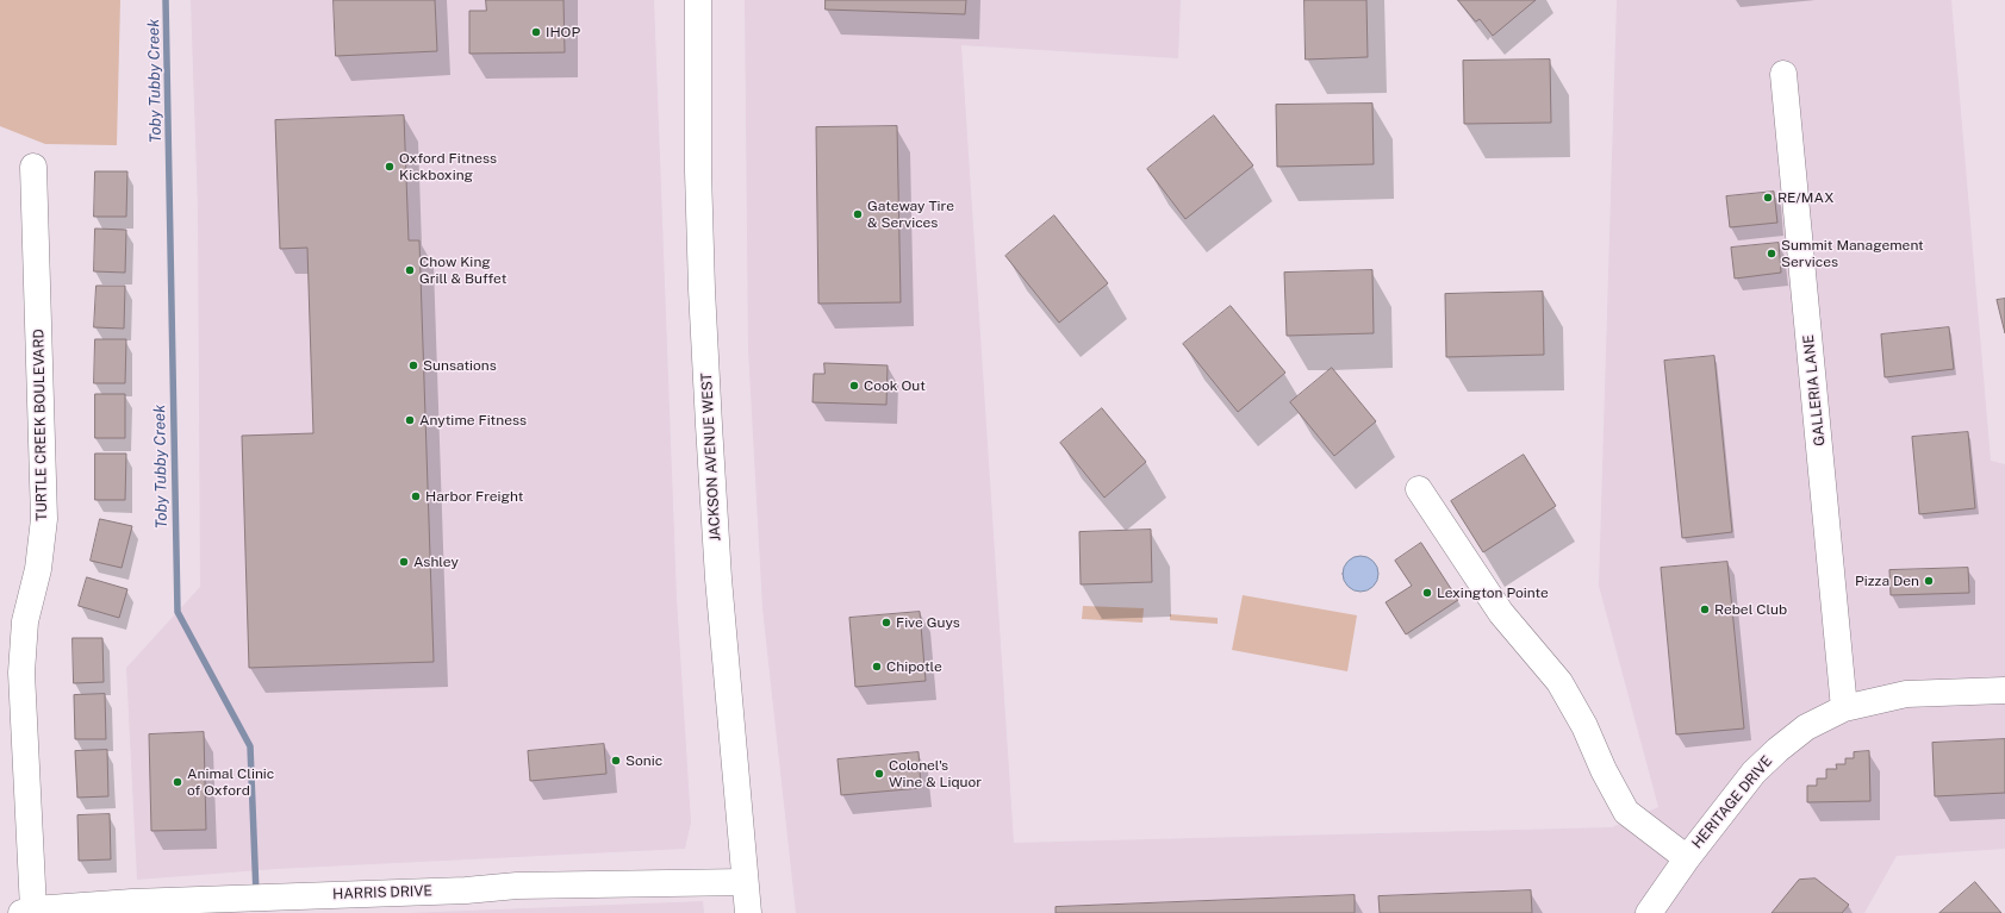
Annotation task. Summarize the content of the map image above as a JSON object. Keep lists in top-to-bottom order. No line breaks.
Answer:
{"streets":{"street":["GALLERIA LANE","TURTLE CREEK BOULEVARD","JACKSON AVENUE WEST","HERITAGE DRIVE","HARRIS DRIVE"]},"crossings":[["GALLERIA LANE","HERITAGE DRIVE"],["TURTLE CREEK BOULEVARD","HARRIS DRIVE"],["JACKSON AVENUE WEST","HARRIS DRIVE"]],"water":["Toby Tubby Creek"],"places":["IHOP","Oxford Fitness Kickboxing","RE/MAX","Gateway Tire & Services","Summit Management Services","Chow King Grill & Buffet","Sunsations","Cook Out","Anytime Fitness","Harbor Freight","Ashley","Pizza Den","Lexington Pointe","Rebel Club","Five Guys","Chipotle","Sonic","Colonel's Wine & Liquor","Animal Clinic of Oxford"]}
